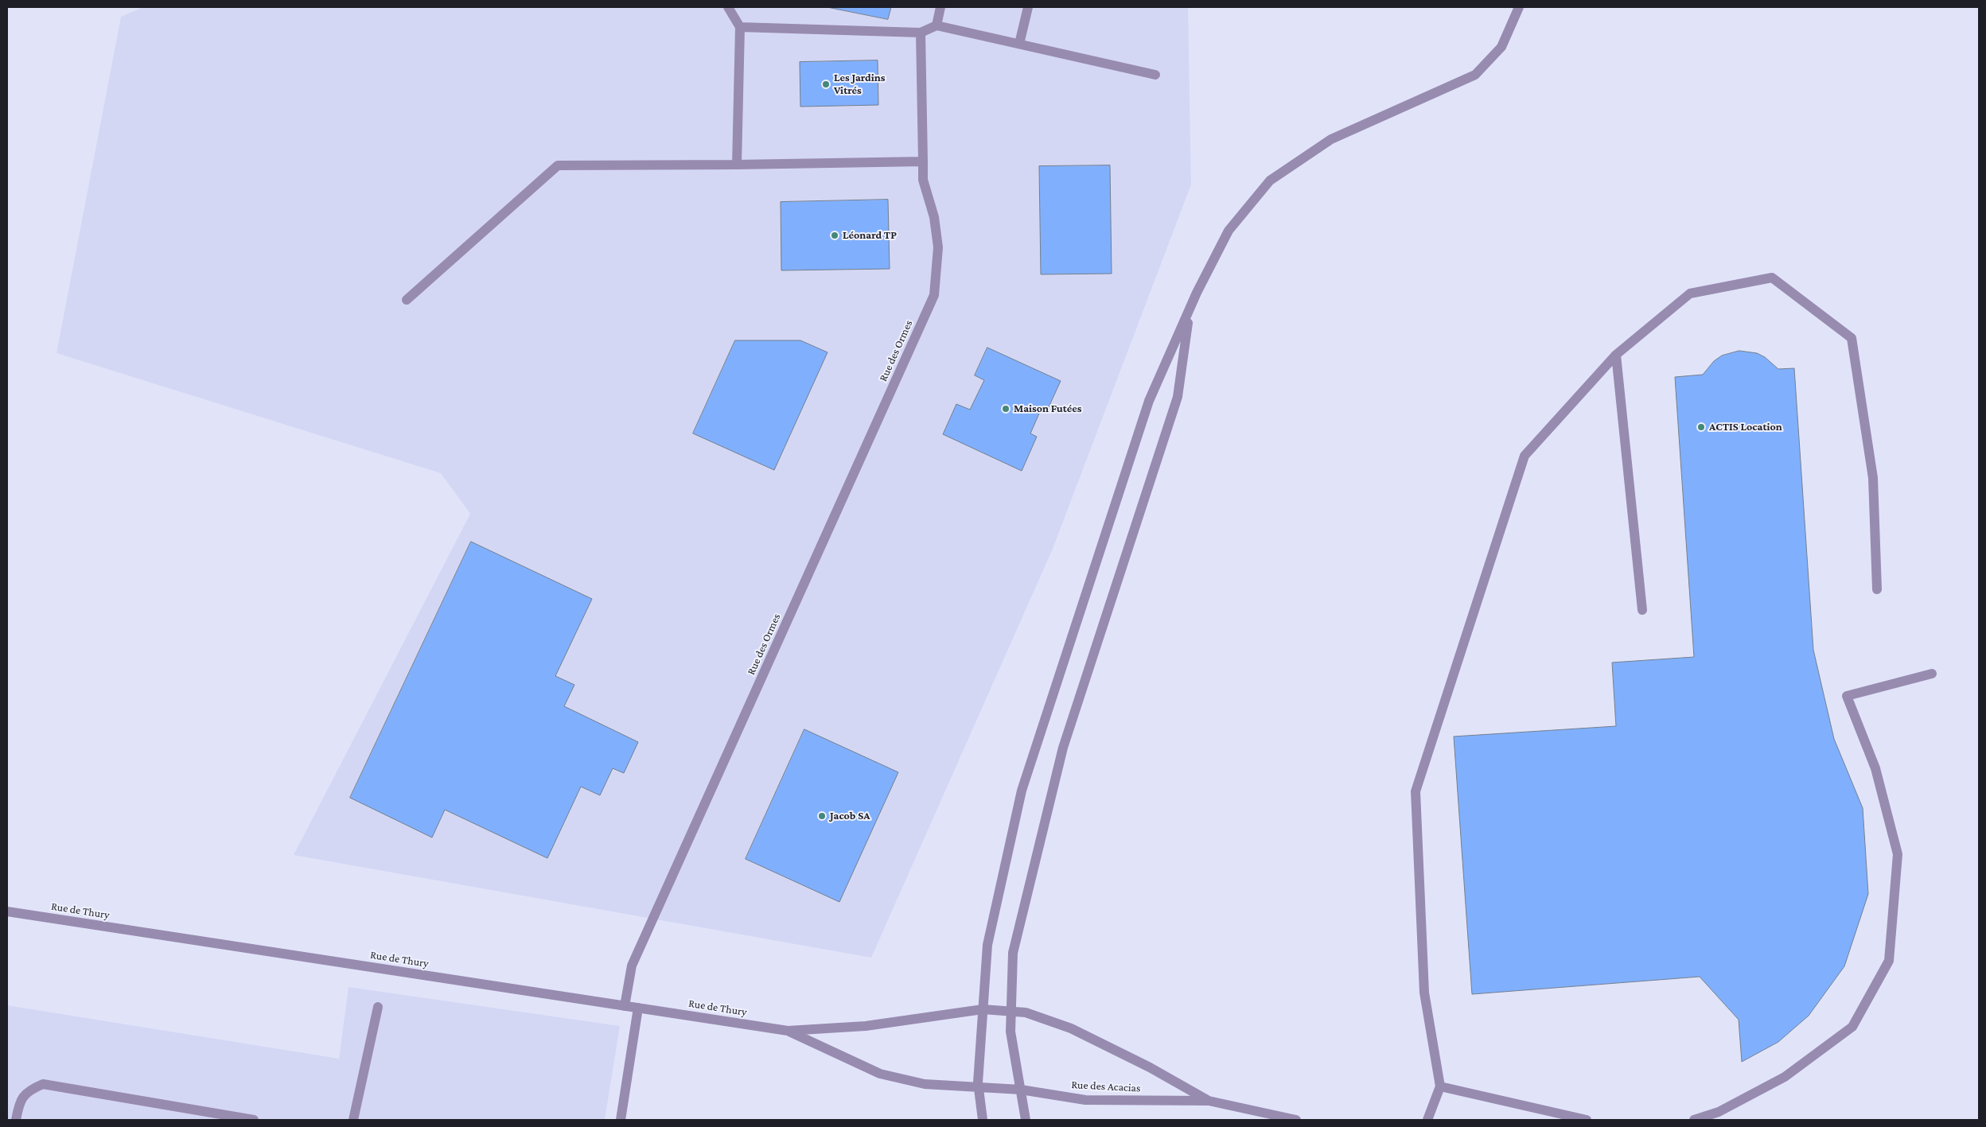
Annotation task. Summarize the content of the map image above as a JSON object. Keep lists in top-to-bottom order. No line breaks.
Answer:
{"streets":{"street":["Rue des Ormes","Rue de Thury","Rue des Acacias"]},"crossings":[["Rue des Ormes","Rue de Thury"],["Rue de Thury","Rue des Acacias"]],"places":["Les Jardins Vitrés","Léonard TP","Maison Futées","ACTIS Location","Jacob SA"]}
